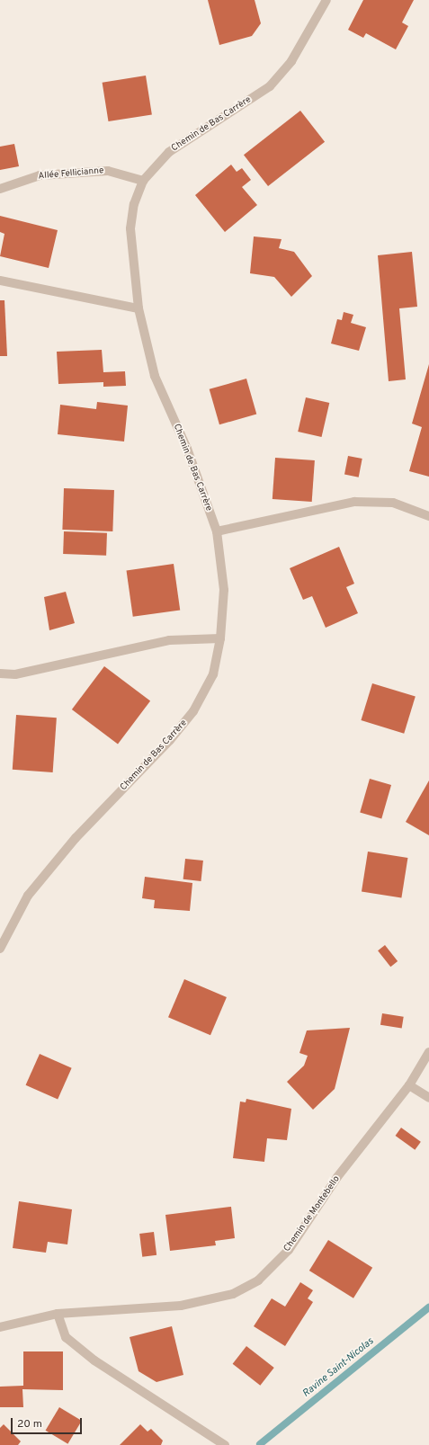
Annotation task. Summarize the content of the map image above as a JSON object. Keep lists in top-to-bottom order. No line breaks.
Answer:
{"streets":{"street":["Chemin de Bas Carrère","Allée Fellicianne","Chemin de Montebello"]},"crossings":[["Chemin de Bas Carrère","Allée Fellicianne"]],"water":["Ravine Saint-Nicolas"],"scale_bar":"20 m"}
